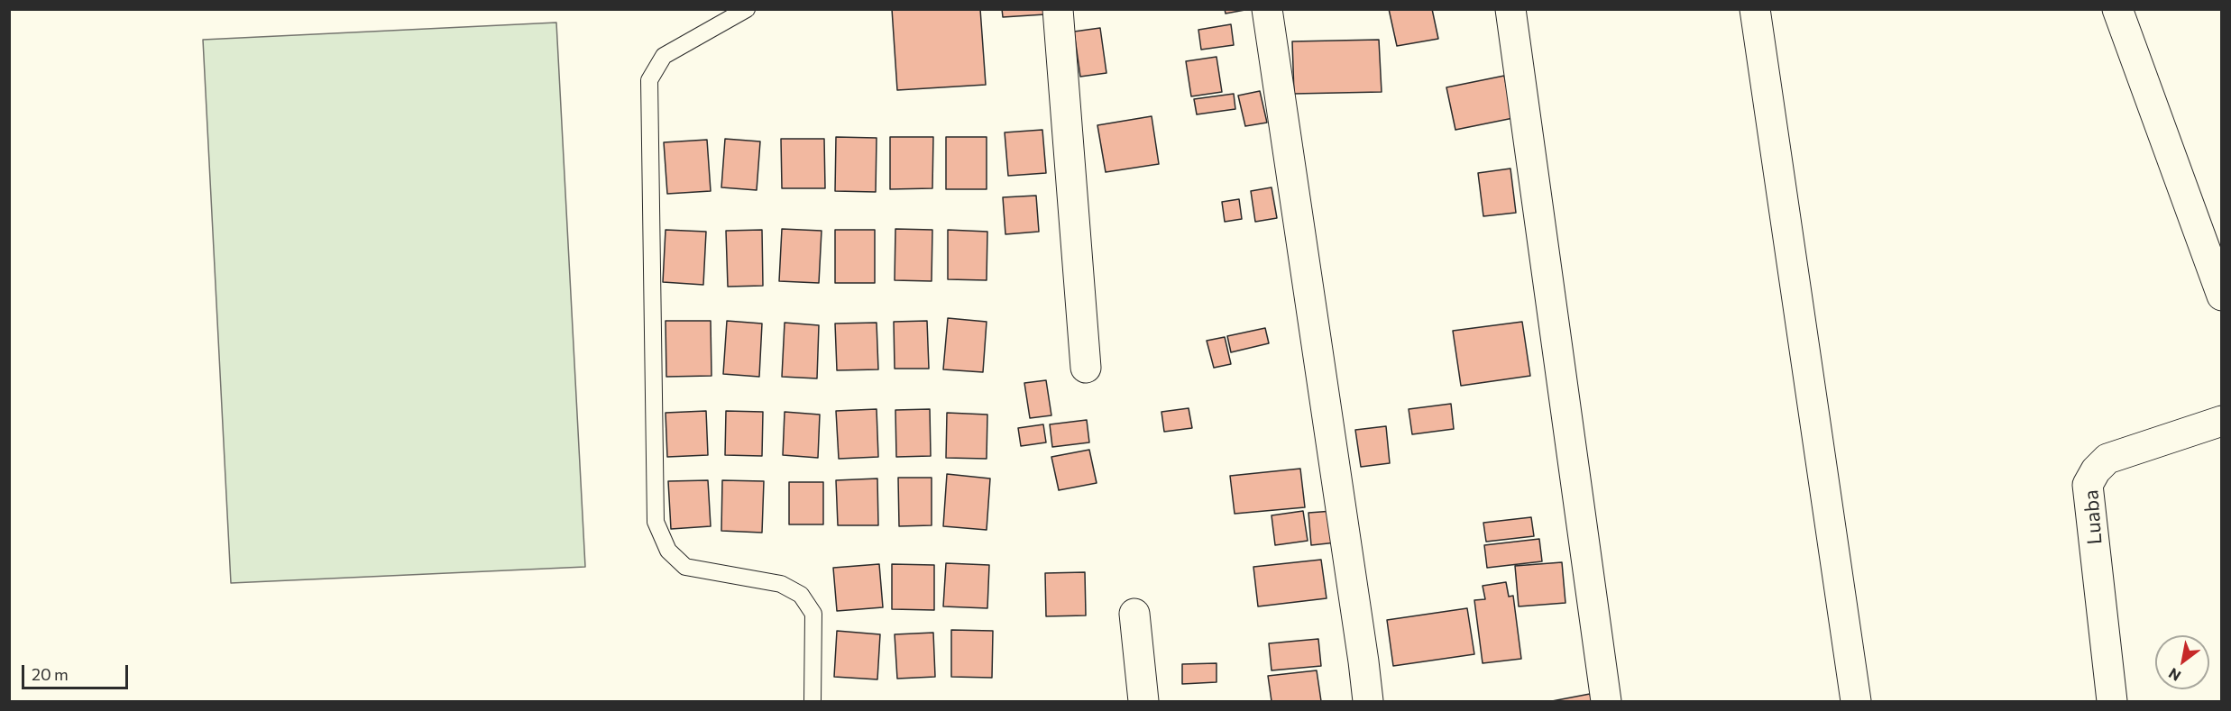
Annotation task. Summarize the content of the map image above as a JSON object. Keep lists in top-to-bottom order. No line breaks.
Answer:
{"streets":{"street":["Luaba"]},"scale_bar":"20 m","north":"bottom left"}
